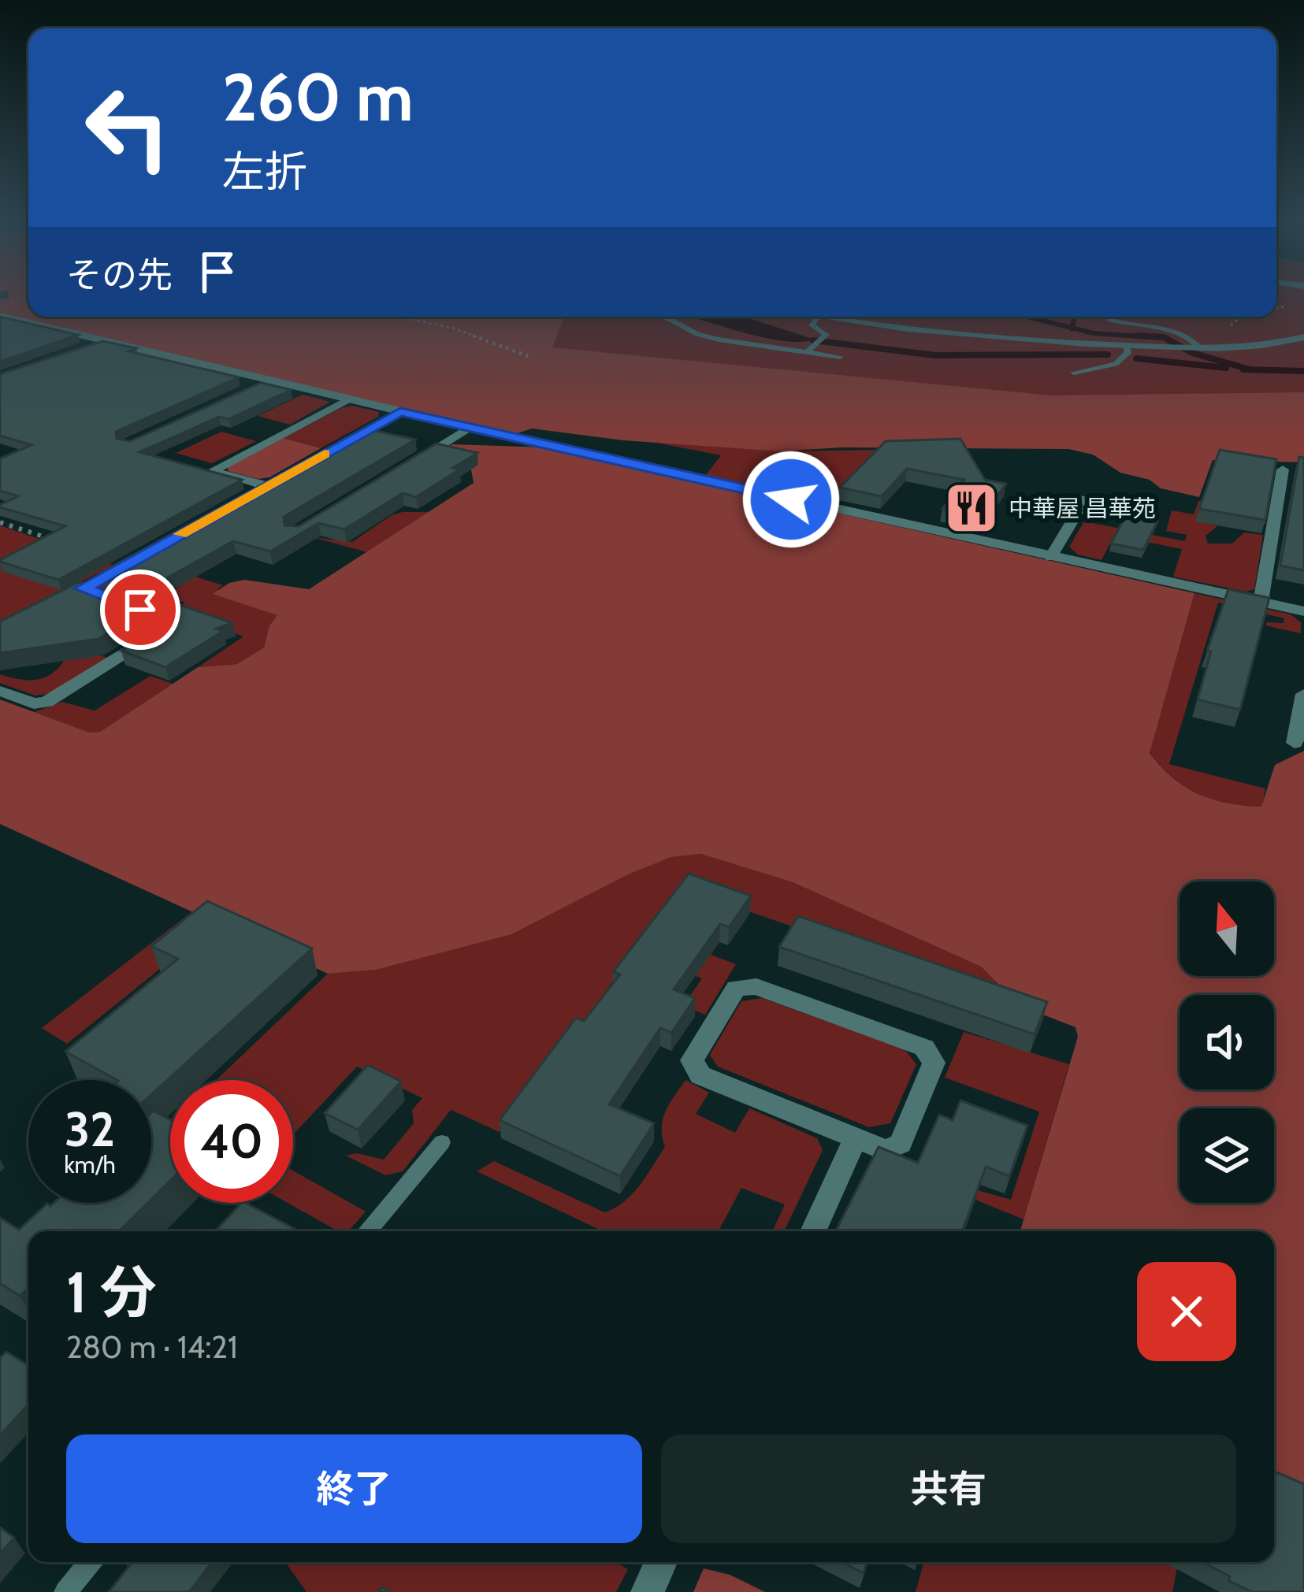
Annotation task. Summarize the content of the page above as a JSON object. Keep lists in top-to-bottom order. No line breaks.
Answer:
{"places":{"restaurant":["中華屋 昌華苑"]},"north":"top","page":{"turn":["260 m","左折"],"then":"その先","speed":"32 km/h","limit":"40","heading":["1 分","280 m · 14:21"],"buttons":["終了","共有"]}}
